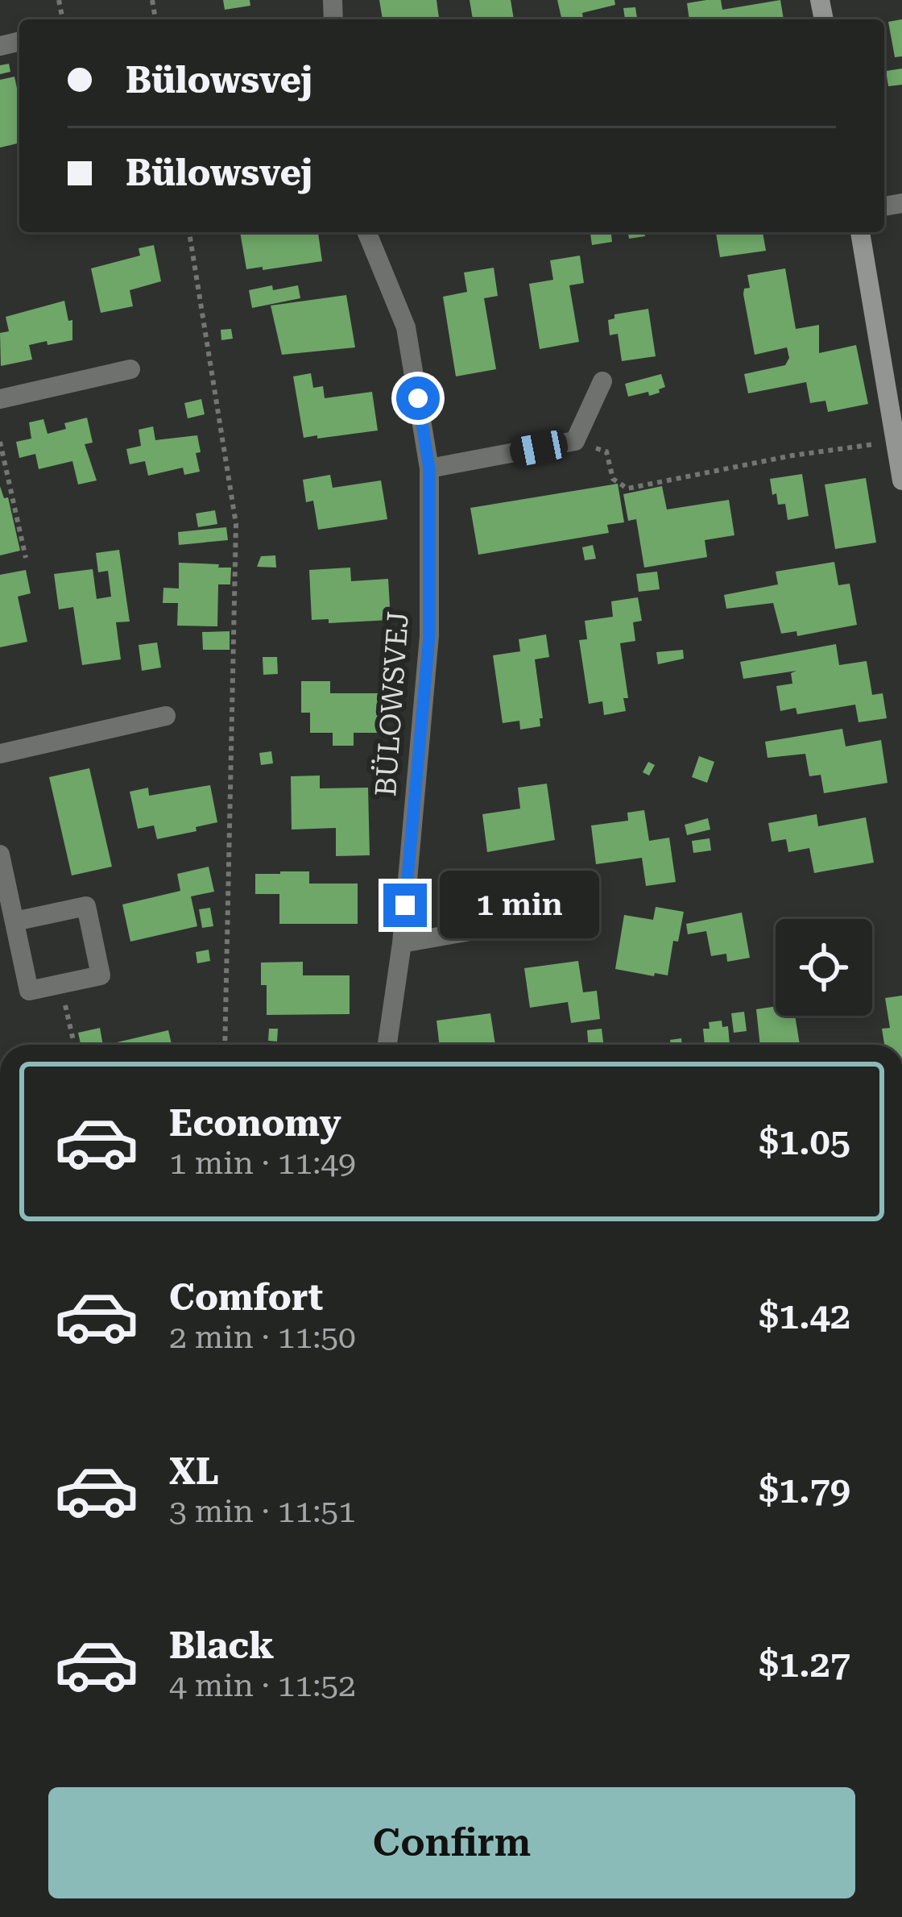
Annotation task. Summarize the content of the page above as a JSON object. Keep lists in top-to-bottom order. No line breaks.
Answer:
{"streets":{"street":["BÜLOWSVEJ"]},"page":{"banner":["Bülowsvej","Bülowsvej"],"bubble":"1 min","list":[{"name":"Economy","note":"1 min · 11:49","value":"$1.05"},{"name":"Comfort","note":"2 min · 11:50","value":"$1.42"},{"name":"XL","note":"3 min · 11:51","value":"$1.79"},{"name":"Black","note":"4 min · 11:52","value":"$1.27"}],"buttons":"Confirm"}}
